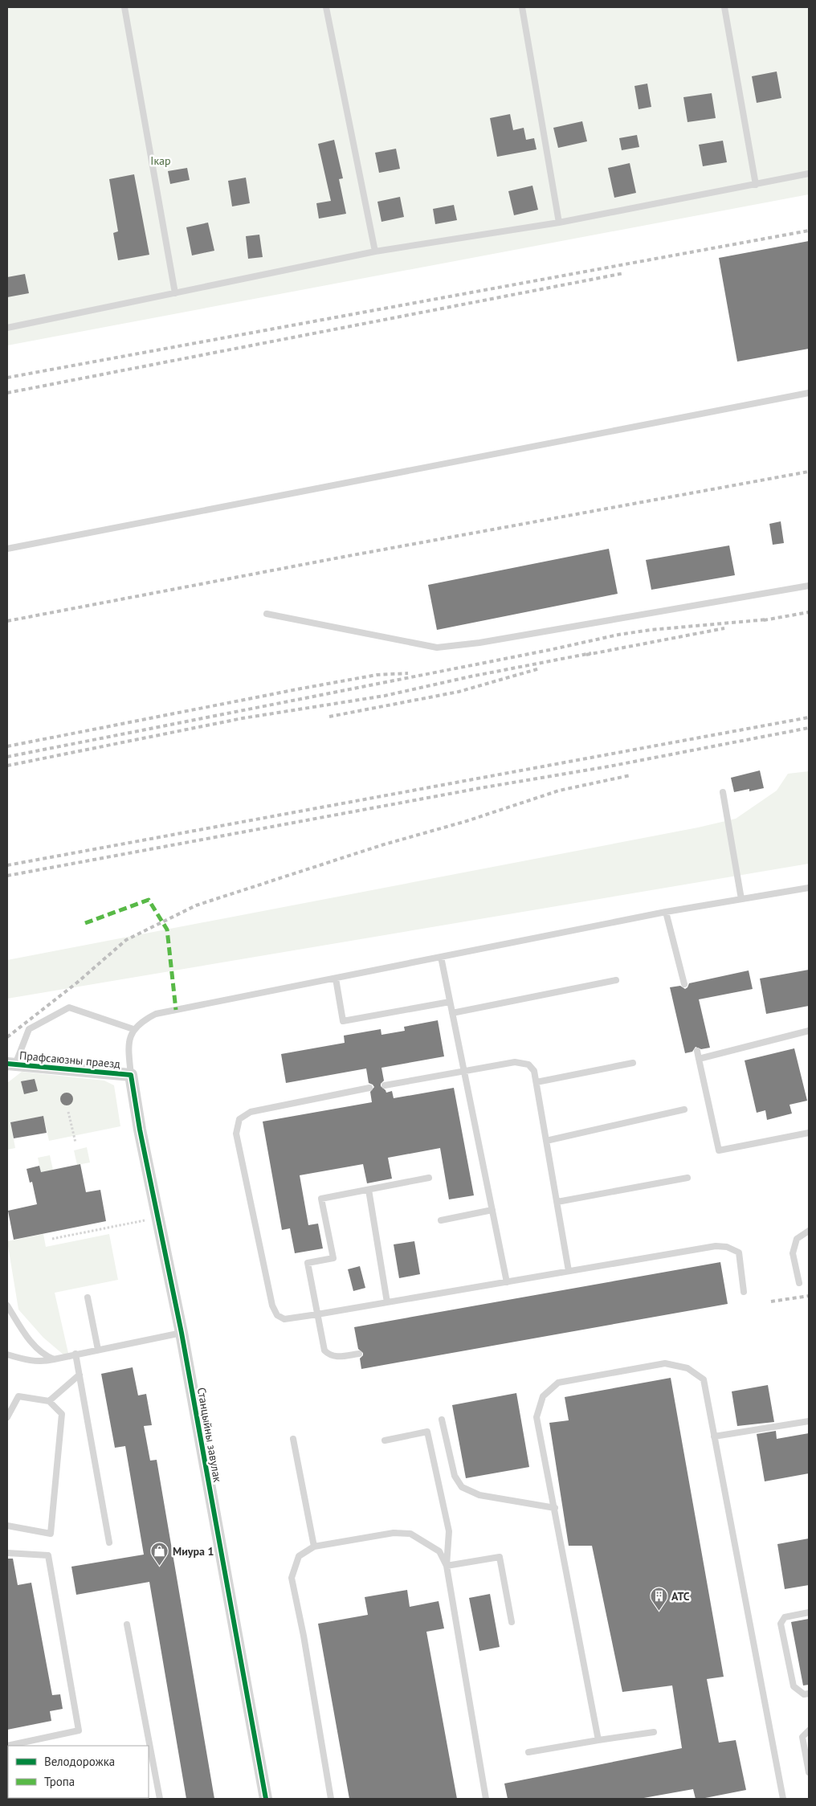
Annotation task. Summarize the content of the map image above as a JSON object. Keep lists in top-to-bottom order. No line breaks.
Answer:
{"streets":{"street":["Прафсаюзны праезд","Станцыйны завулак"]},"crossings":[["Прафсаюзны праезд","Станцыйны завулак"]],"parks":["Ікар"],"places":{"shop":["Миура 1"],"building":["АТС"]},"legend":["Велодорожка","Тропа"]}
